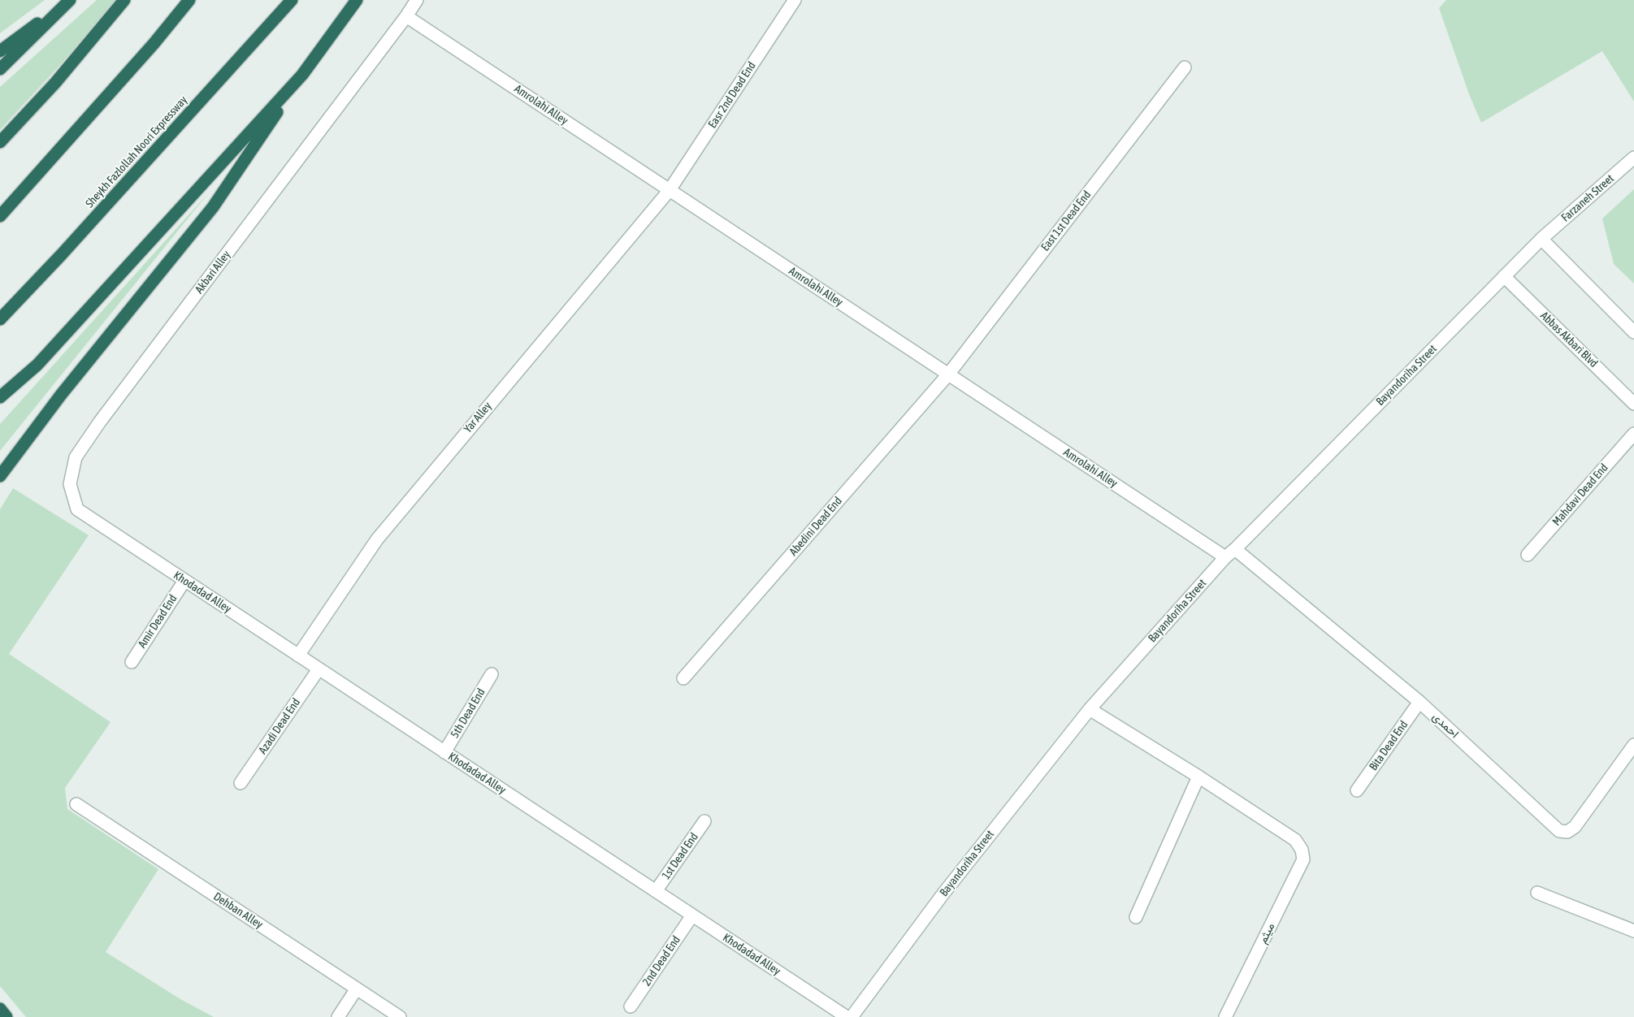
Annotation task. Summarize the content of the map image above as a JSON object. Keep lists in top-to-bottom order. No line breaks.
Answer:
{"streets":{"highway":["Sheykh Fazlollah Noori Expressway"],"street":["Easr 2nd Dead End","Amrolahi Alley","Farzaneh Street","East 1st Dead End","Akbari Alley","Abbas Akbari Blvd","Bayandoriha Street","Yar Alley","Mahdavi Dead End","Abedini Dead End","Khodadad Alley","Amir Dead End","5th Dead End","احمدی","Azadi Dead End","Bita Dead End","1st Dead End","Dehban Alley","میثم","2nd Dead End"]},"crossings":[["Easr 2nd Dead End","Amrolahi Alley"],["Easr 2nd Dead End","Yar Alley"],["Amrolahi Alley","East 1st Dead End"],["Amrolahi Alley","Akbari Alley"],["Amrolahi Alley","Bayandoriha Street"],["Amrolahi Alley","Yar Alley"],["Amrolahi Alley","Abedini Dead End"],["Farzaneh Street","Bayandoriha Street"],["East 1st Dead End","Abedini Dead End"],["Akbari Alley","Khodadad Alley"],["Abbas Akbari Blvd","Bayandoriha Street"],["Bayandoriha Street","احمدی"],["Yar Alley","Khodadad Alley"],["Khodadad Alley","Amir Dead End"],["Khodadad Alley","5th Dead End"],["Khodadad Alley","Azadi Dead End"],["Khodadad Alley","1st Dead End"],["Khodadad Alley","2nd Dead End"],["احمدی","Bita Dead End"]]}
